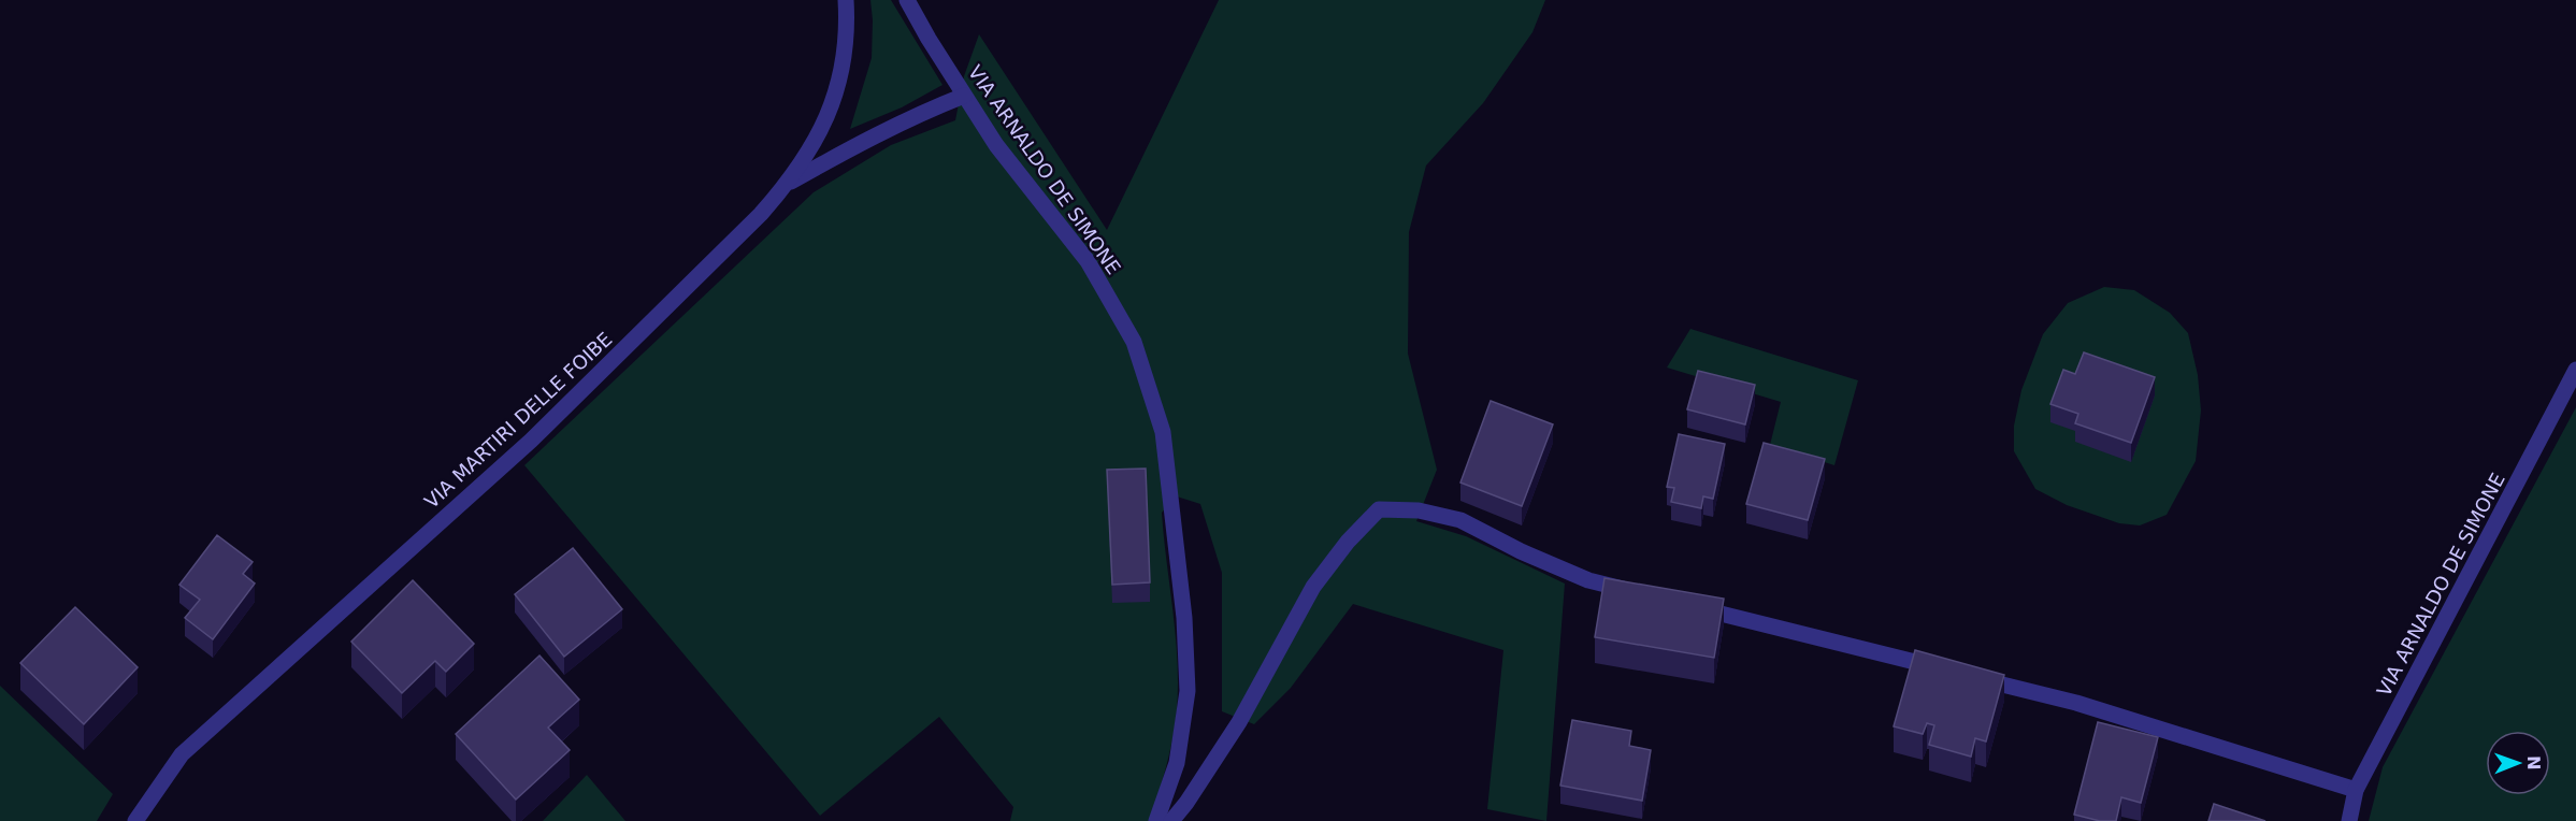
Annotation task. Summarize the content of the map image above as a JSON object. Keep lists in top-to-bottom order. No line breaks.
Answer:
{"streets":{"street":["VIA ARNALDO DE SIMONE","VIA MARTIRI DELLE FOIBE"]},"north":"right"}
